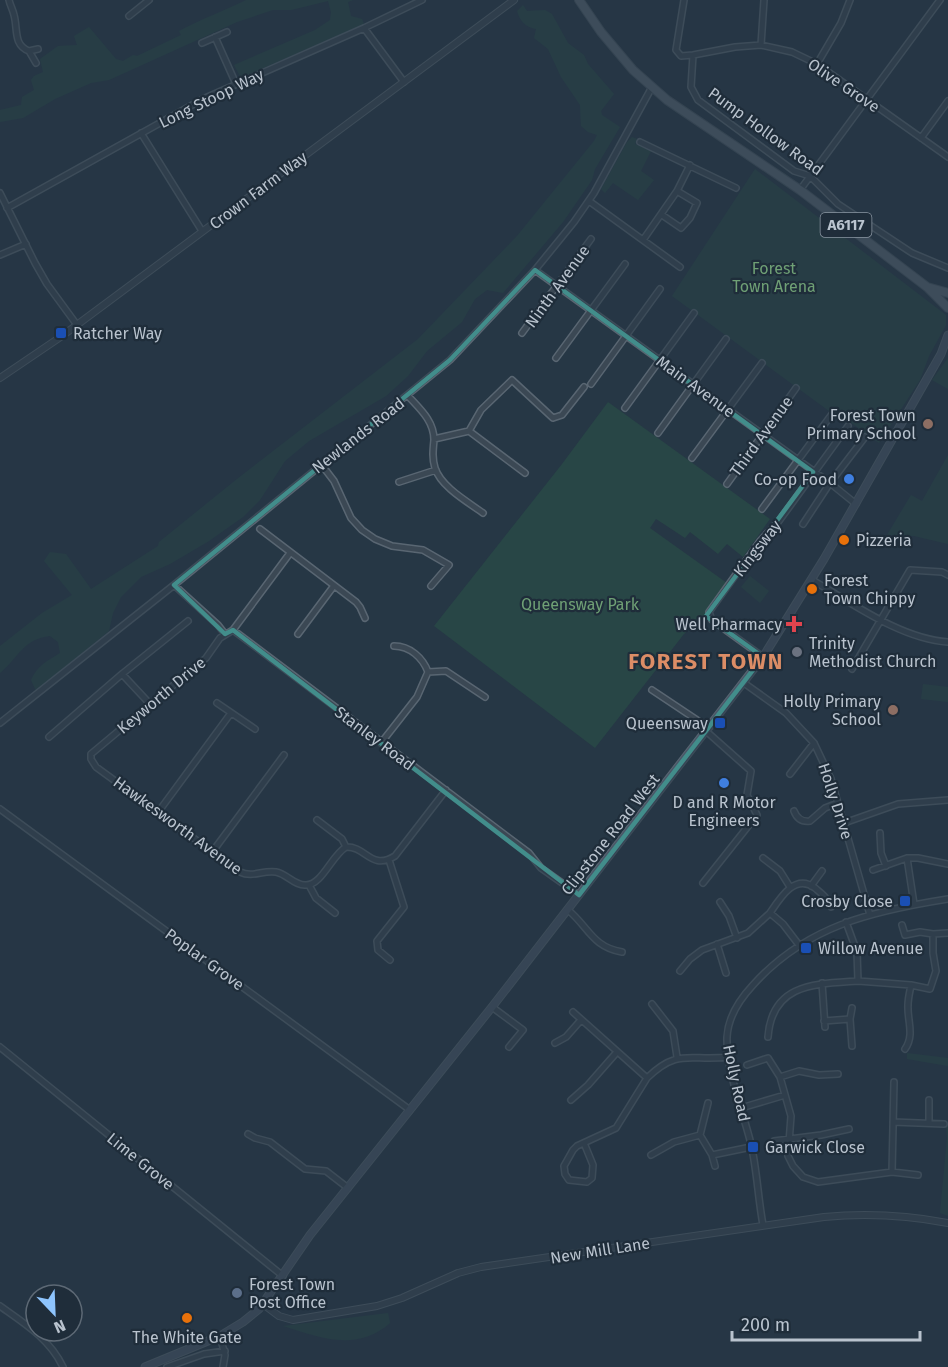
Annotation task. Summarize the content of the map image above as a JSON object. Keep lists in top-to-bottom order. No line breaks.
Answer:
{"streets":{"main road":["Pump Hollow Road","A6117","Clipstone Road West"],"street":["Olive Grove","Long Stoop Way","Crown Farm Way","Ninth Avenue","Main Avenue","Newlands Road","Third Avenue","Kingsway","Keyworth Drive","Stanley Road","Holly Drive","Hawkesworth Avenue","Poplar Grove","Holly Road","Lime Grove","New Mill Lane"]},"crossings":[["Olive Grove","Pump Hollow Road"],["Pump Hollow Road","A6117"],["Pump Hollow Road","Newlands Road"],["A6117","Newlands Road"],["Ninth Avenue","Main Avenue"],["Main Avenue","Newlands Road"],["Main Avenue","Third Avenue"],["Main Avenue","Kingsway"],["Main Avenue","Clipstone Road West"],["Kingsway","Clipstone Road West"],["Keyworth Drive","Hawkesworth Avenue"],["Stanley Road","Clipstone Road West"],["Holly Drive","Clipstone Road West"],["Holly Drive","Holly Road"],["Clipstone Road West","Poplar Grove"],["Clipstone Road West","Lime Grove"],["Clipstone Road West","New Mill Lane"],["Holly Road","New Mill Lane"]],"districts":["FOREST TOWN"],"parks":["Forest Town Arena","Queensway Park"],"places":{"transit":["Ratcher Way","Queensway","Crosby Close","Willow Avenue","Garwick Close"],"other":["Forest Town Primary School","Co-op Food","Pizzeria","Forest Town Chippy","Trinity Methodist Church","Holly Primary School","D and R Motor Engineers","Forest Town Post Office","The White Gate"],"health":["Well Pharmacy"]},"scale_bar":"200 m","north":"bottom right"}
